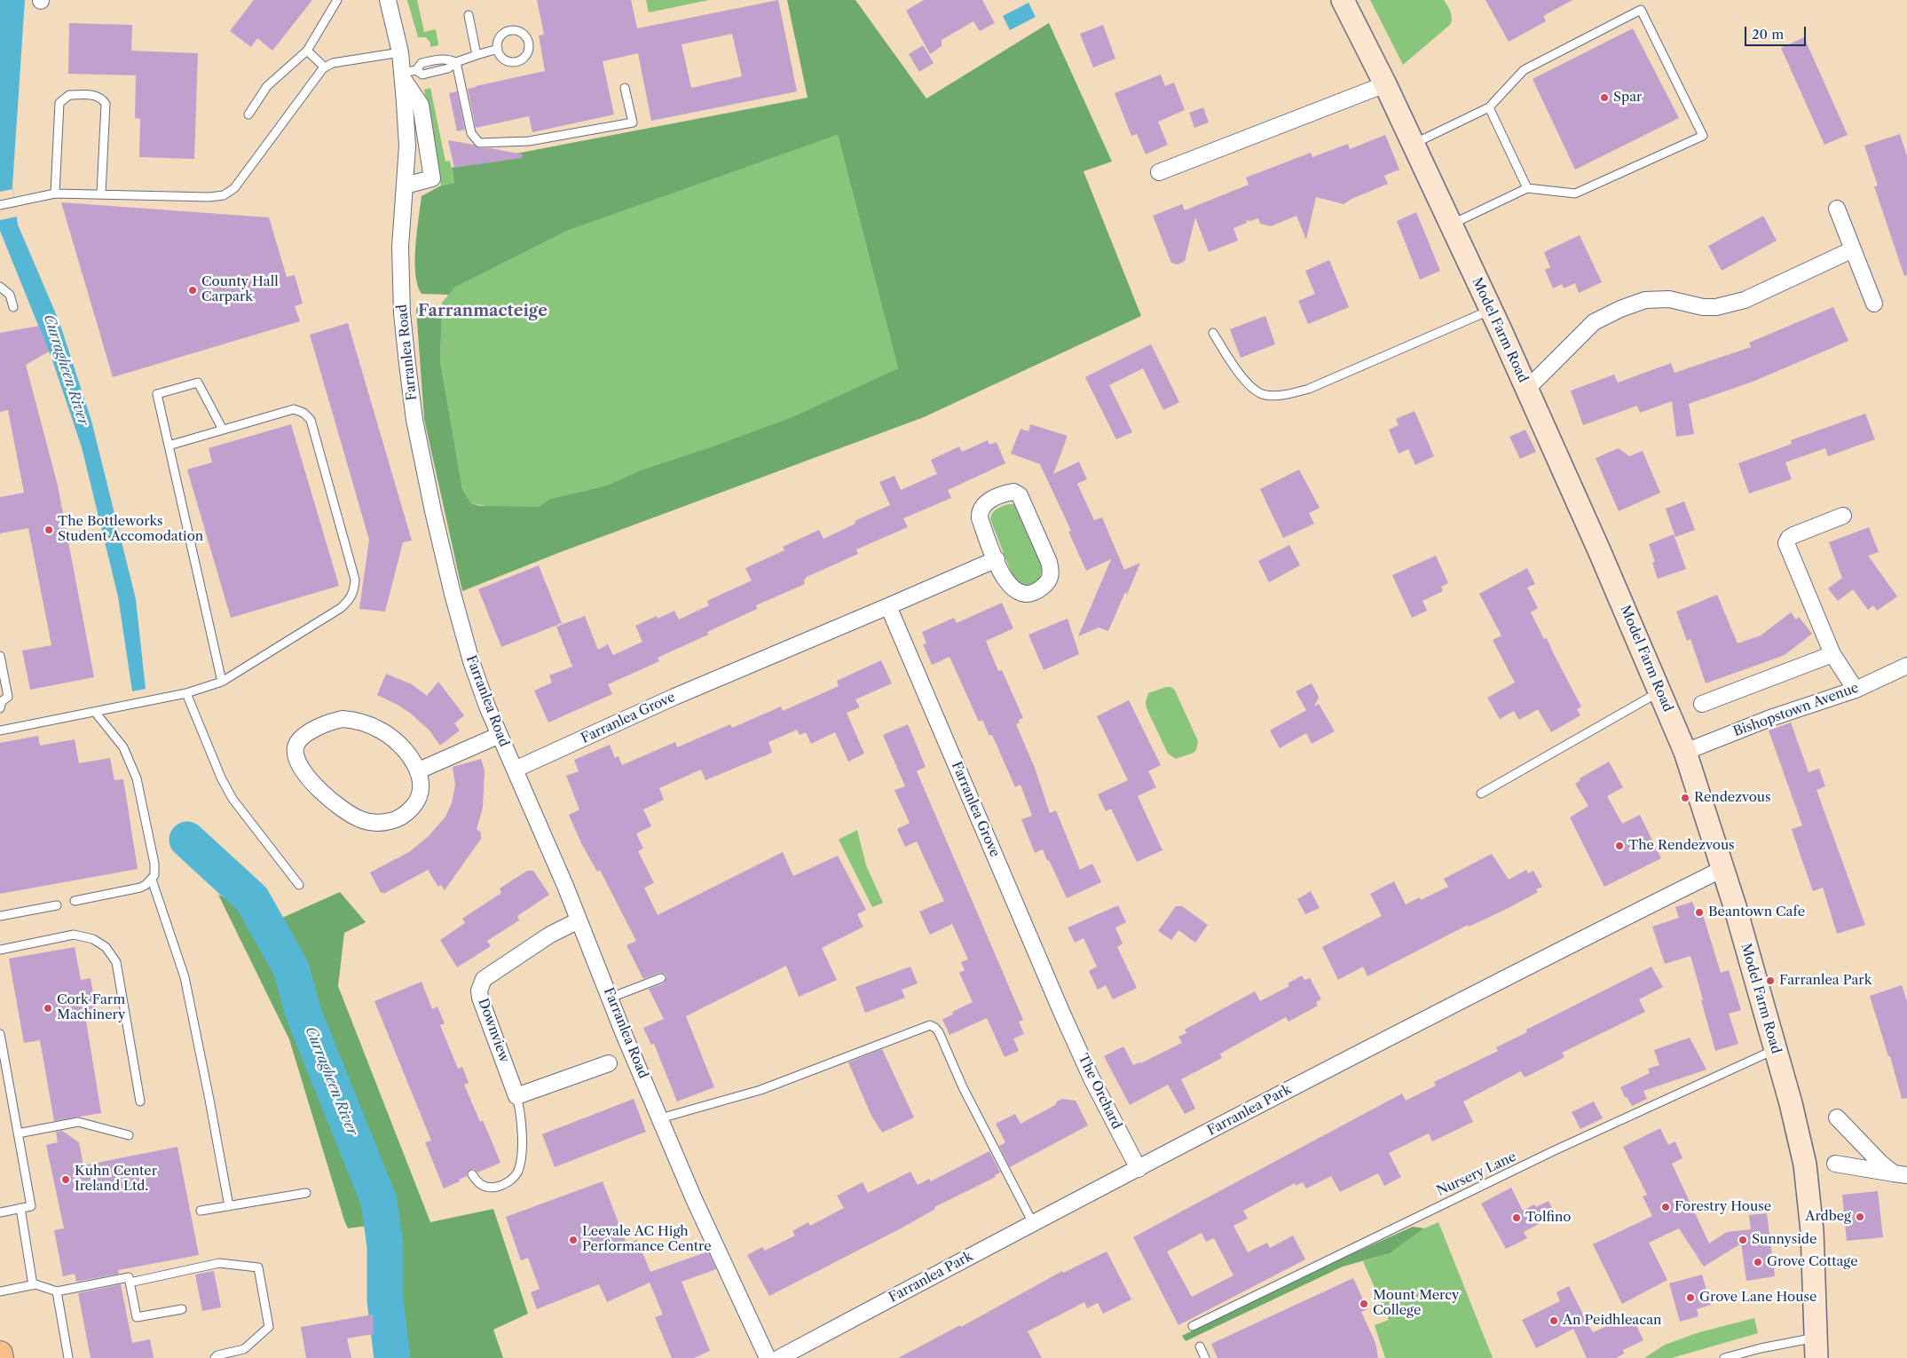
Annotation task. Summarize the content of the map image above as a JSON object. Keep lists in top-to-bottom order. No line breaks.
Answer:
{"streets":{"main road":["Model Farm Road"],"street":["Farranlea Road","Bishopstown Avenue","Farranlea Grove","Downview","The Orchard","Farranlea Park"],"lane":["Nursery Lane"]},"crossings":[["Model Farm Road","Bishopstown Avenue"],["Model Farm Road","Farranlea Park"],["Model Farm Road","Nursery Lane"],["Farranlea Road","Farranlea Grove"],["Farranlea Road","Downview"],["Farranlea Grove","The Orchard"],["The Orchard","Farranlea Park"]],"districts":["Farranmacteige"],"water":["Curragheen River"],"places":["Spar","County Hall Carpark","The Bottleworks Student Accomodation","Rendezvous","The Rendezvous","Beantown Cafe","Farranlea Park","Cork Farm Machinery","Kuhn Center Ireland Ltd.","Forestry House","Ardbeg","Tolfino","Leevale AC High Performance Centre","Sunnyside","Grove Cottage","Grove Lane House","Mount Mercy College","An Peidhleacan"],"scale_bar":"20 m"}
